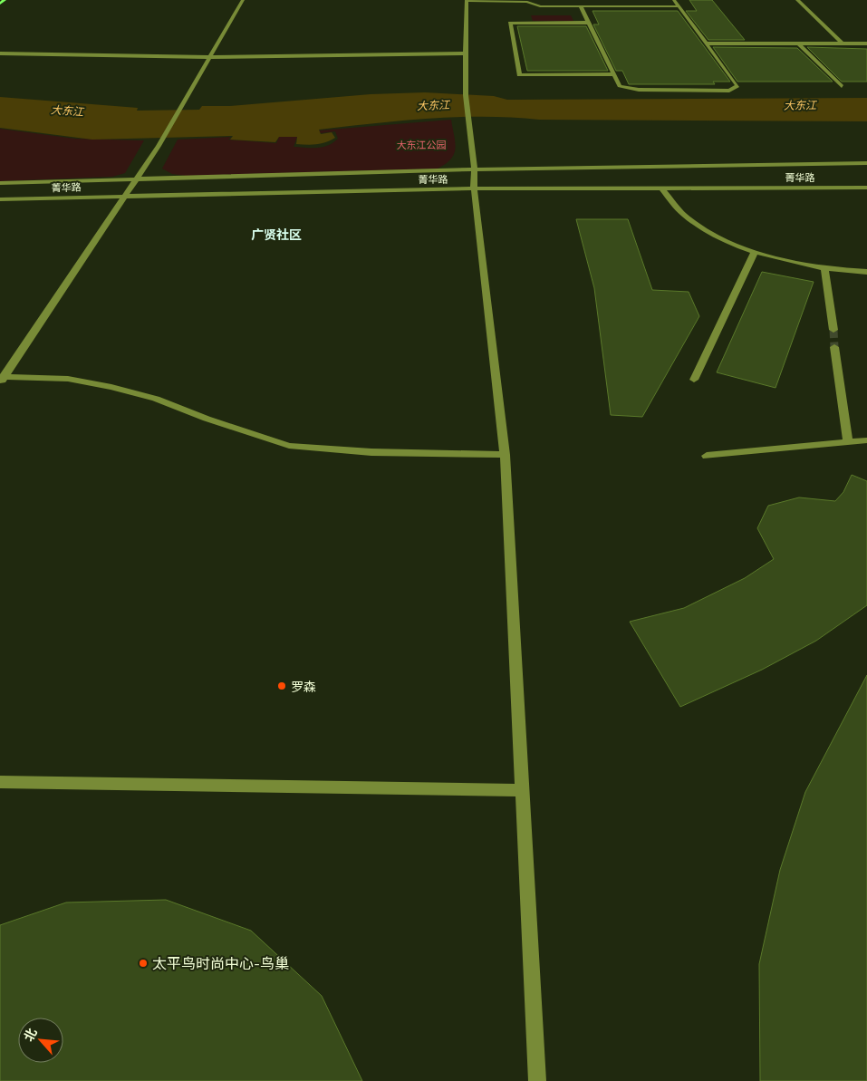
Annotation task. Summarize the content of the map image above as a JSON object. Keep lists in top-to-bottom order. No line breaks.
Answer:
{"streets":{"street":["菁华路"]},"districts":["广贤社区"],"water":["大东江"],"parks":["大东江公园"],"places":["罗森","太平鸟时尚中心-鸟巢"],"north":"top left"}
